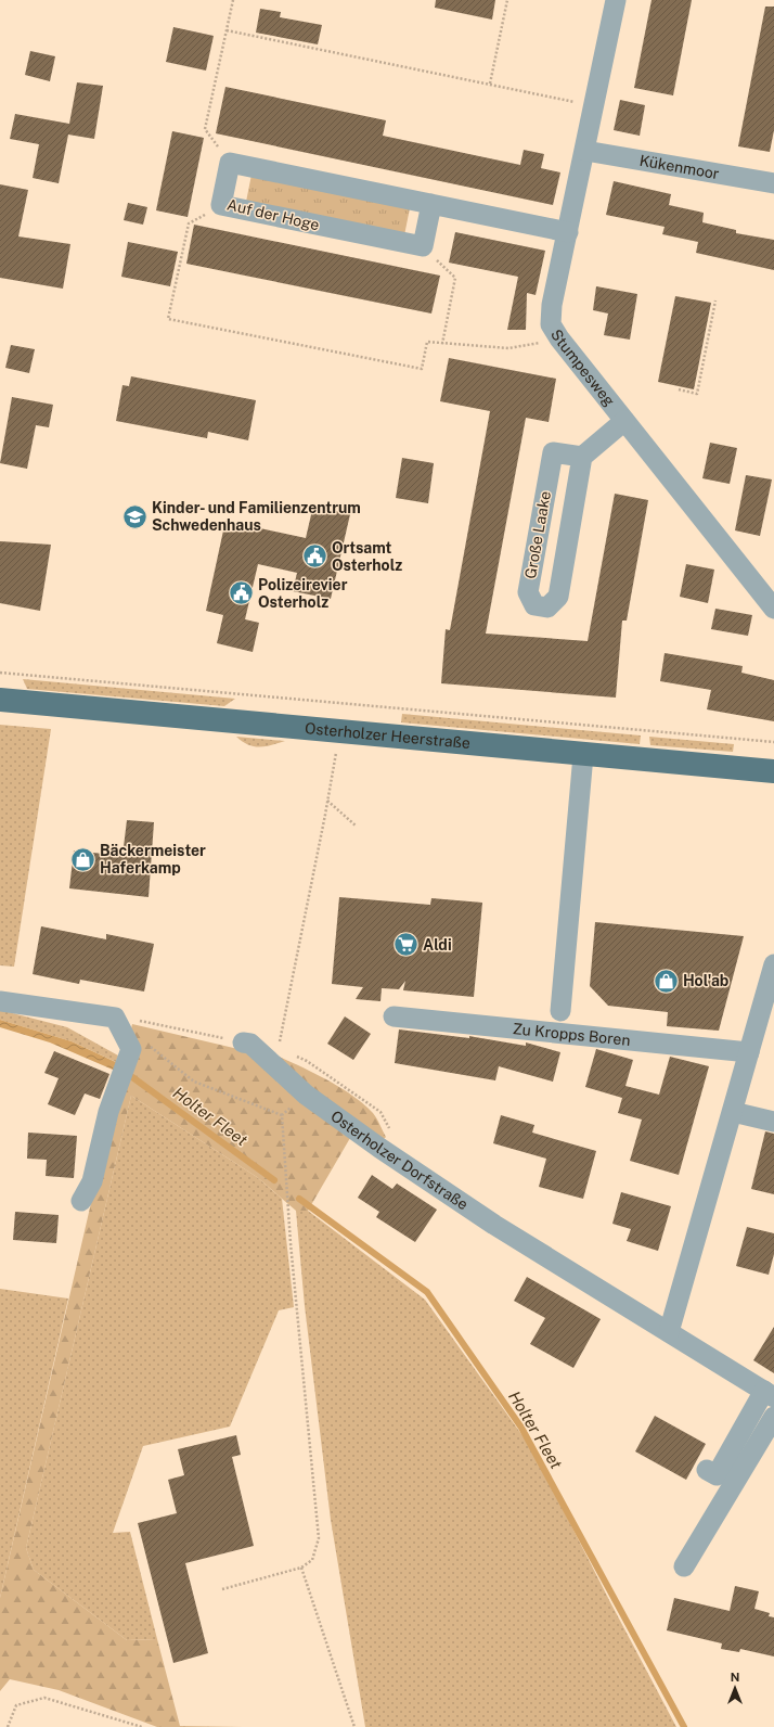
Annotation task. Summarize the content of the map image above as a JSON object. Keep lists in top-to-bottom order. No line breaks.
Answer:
{"streets":{"main road":["Osterholzer Heerstraße"],"street":["Kükenmoor","Auf der Hoge","Stumpesweg","Große Laake","Zu Kropps Boren","Osterholzer Dorfstraße"]},"crossings":[["Kükenmoor","Stumpesweg"]],"water":["Holter Fleet"],"places":{"school or university":["Kinder- und Familienzentrum Schwedenhaus"],"public building":["Ortsamt Osterholz","Polizeirevier Osterholz"],"shop":["Bäckermeister Haferkamp","Hol'ab"],"supermarket":["Aldi"]},"north":"top"}
